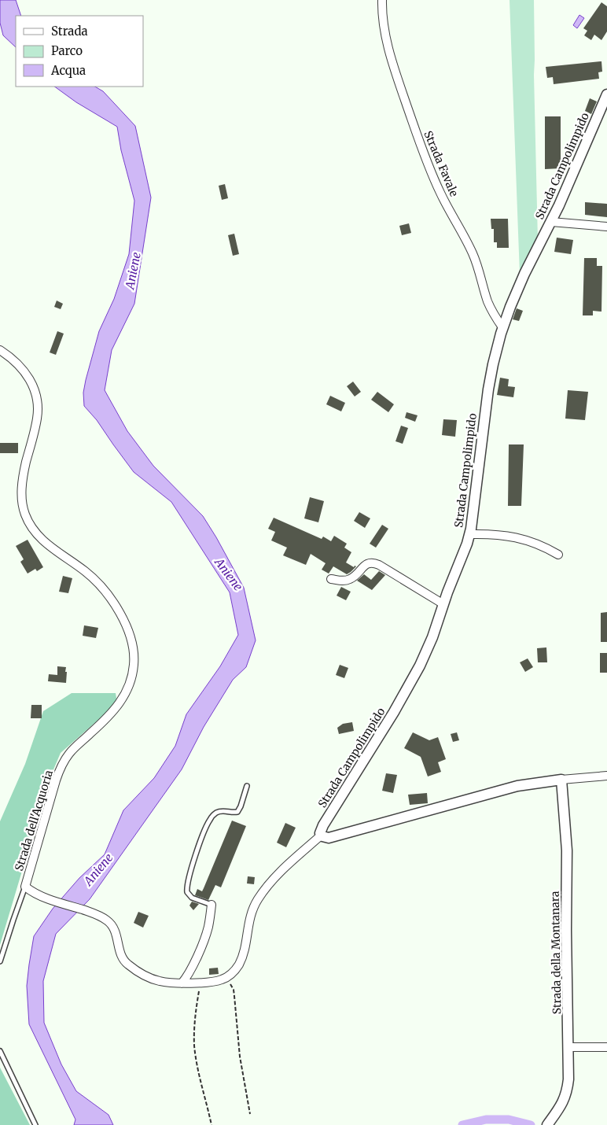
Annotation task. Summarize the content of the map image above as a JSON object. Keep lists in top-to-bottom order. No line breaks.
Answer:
{"streets":{"street":["Strada Favale","Strada Campolimpido","Strada dell'Acquoria","Strada della Montanara"]},"crossings":[["Strada Favale","Strada Campolimpido"]],"water":["Aniene"],"legend":["Strada","Parco","Acqua"]}
